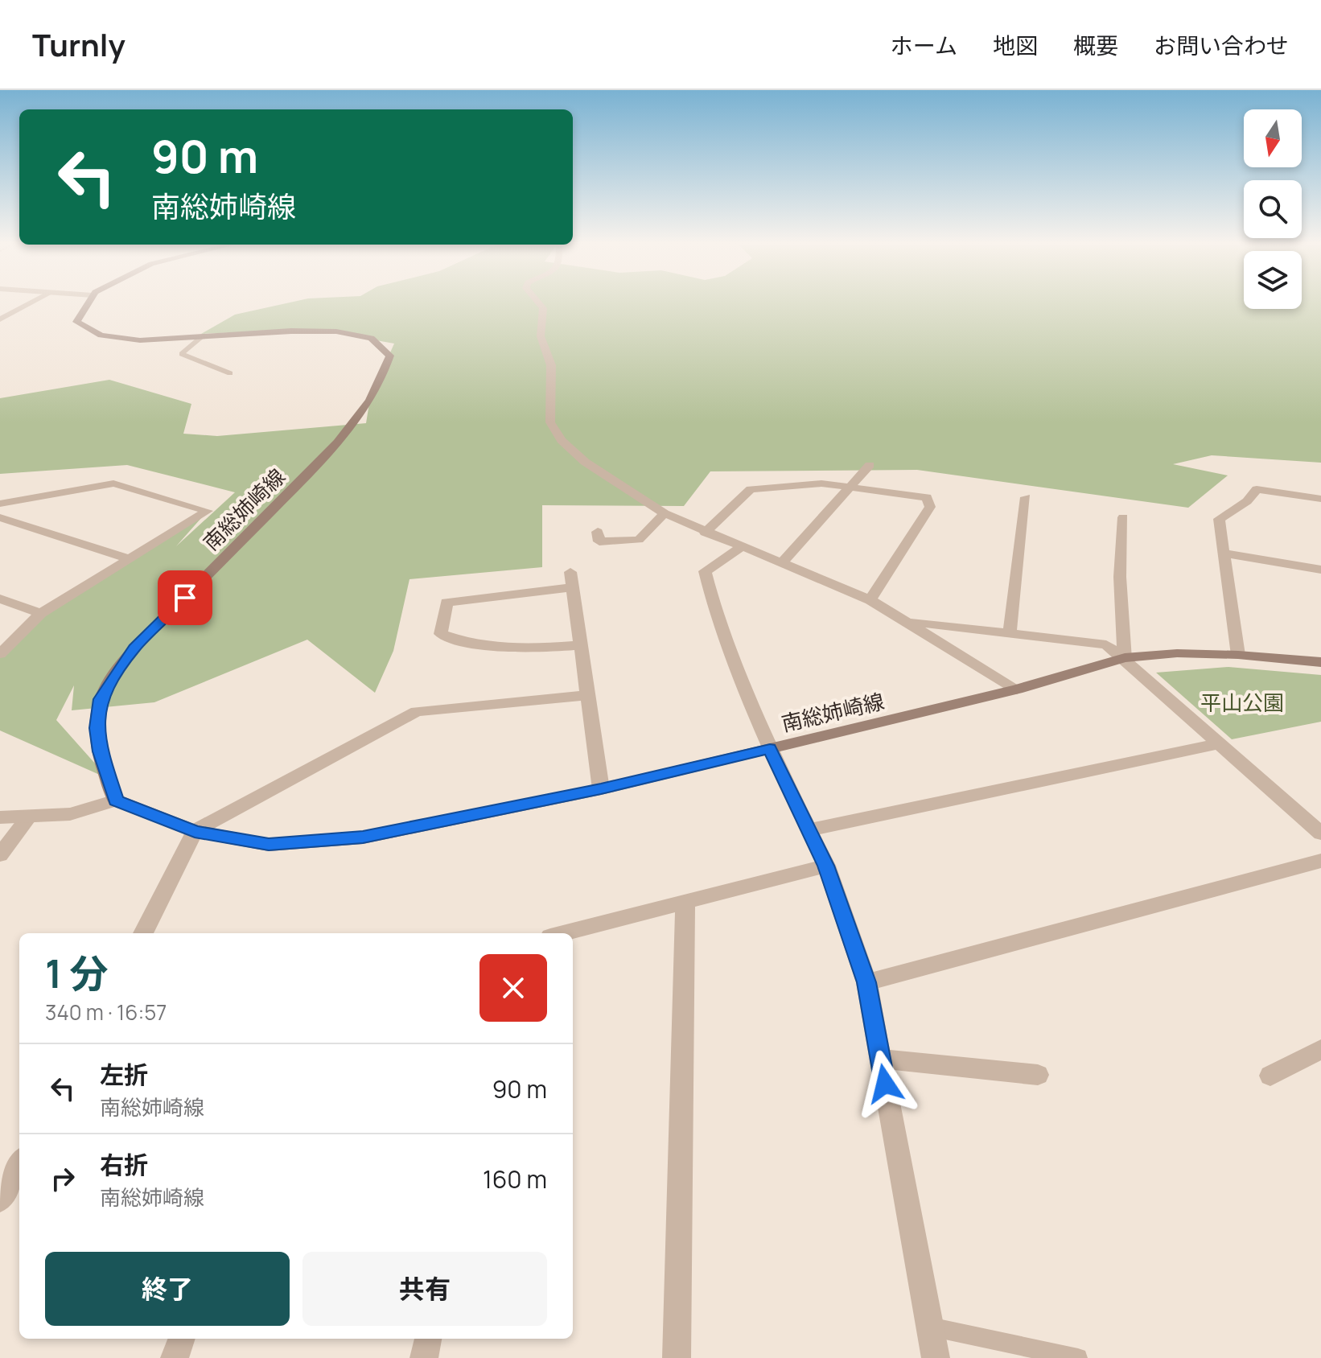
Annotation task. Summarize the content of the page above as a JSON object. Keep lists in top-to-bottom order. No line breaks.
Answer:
{"streets":{"main road":["南総姉崎線"]},"parks":["平山公園"],"north":"bottom","page":{"header":"Turnly","nav":["ホーム","地図","概要","お問い合わせ"],"turn":["90 m","南総姉崎線"],"heading":["1 分","340 m · 16:57"],"list":[{"name":"左折","note":"南総姉崎線","value":"90 m"},{"name":"右折","note":"南総姉崎線","value":"160 m"}],"buttons":["終了","共有"]}}
